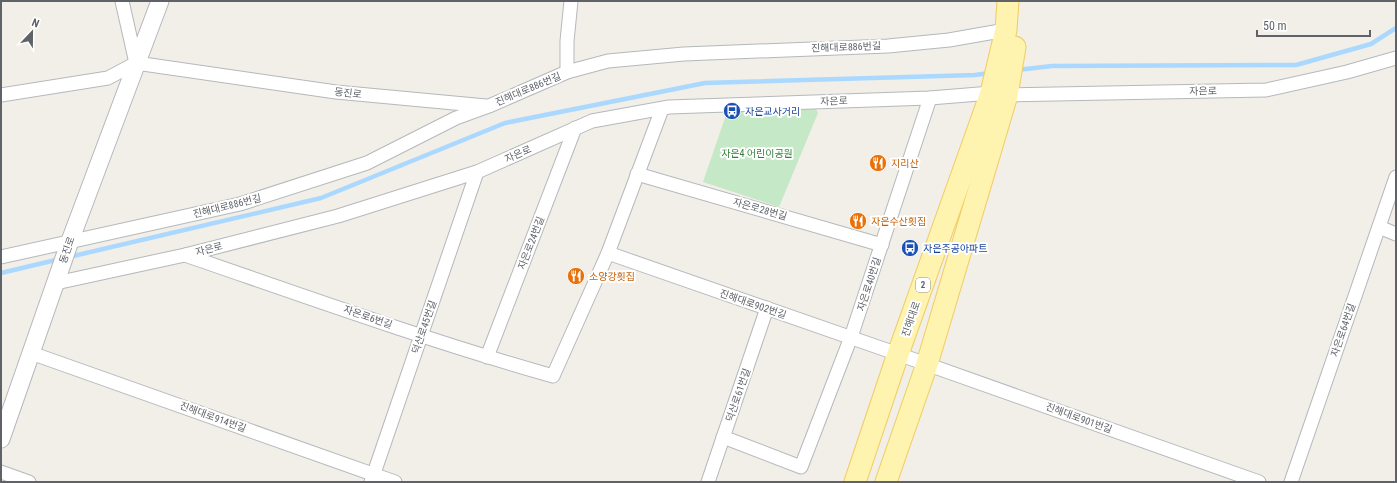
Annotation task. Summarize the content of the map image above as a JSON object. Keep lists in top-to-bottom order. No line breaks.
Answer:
{"streets":{"main road":["2","진해대로"],"street":["진해대로886번길","자은로","동진로","자은로28번길","자은로24번길","자은로40번길","진해대로902번길","자은로6번길","덕산로45번길","자은로64번길","덕산로61번길","진해대로914번길","진해대로901번길"]},"crossings":[["진해대로886번길","동진로"],["진해대로886번길","2"],["자은로","동진로"],["자은로","자은로24번길"],["자은로","자은로40번길"],["자은로","2"],["자은로","자은로6번길"],["자은로","진해대로"],["자은로","덕산로45번길"],["동진로","진해대로914번길"],["자은로28번길","자은로40번길"],["자은로24번길","자은로6번길"],["자은로40번길","진해대로902번길"],["자은로40번길","덕산로61번길"],["2","진해대로"],["2","진해대로901번길"],["진해대로902번길","자은로6번길"],["진해대로902번길","진해대로"],["진해대로902번길","덕산로61번길"],["진해대로902번길","진해대로901번길"],["자은로6번길","덕산로45번길"],["진해대로","진해대로901번길"],["덕산로45번길","진해대로914번길"]],"parks":["자은4 어린이공원"],"places":{"bus stop":["자은교사거리","자은주공아파트"],"restaurant":["지리산","자은수산횟집","소양강횟집"]},"scale_bar":"50 m","north":"top"}
